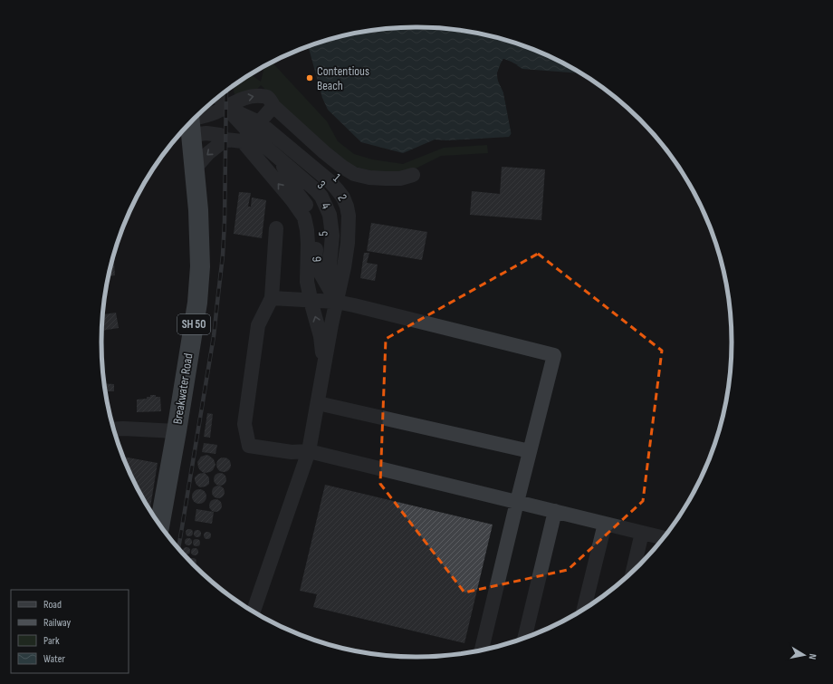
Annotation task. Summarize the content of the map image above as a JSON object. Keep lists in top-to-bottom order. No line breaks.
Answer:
{"streets":{"highway":["SH 50","Breakwater Road"],"street":["1","3","4","5"]},"crossings":[["1","3"],["1","4"],["1","5"],["3","4"],["3","5"],["4","5"]],"places":["Contentious Beach"],"legend":["Road","Railway","Park","Water"],"north":"right"}
